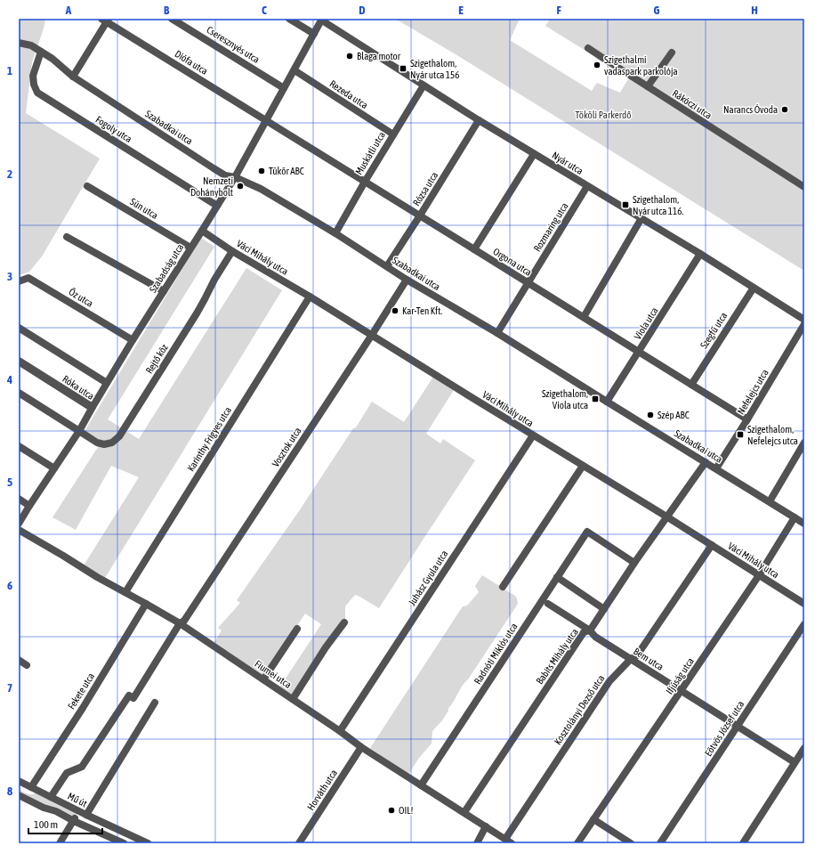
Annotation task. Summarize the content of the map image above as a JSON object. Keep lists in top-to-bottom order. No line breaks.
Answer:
{"streets":{"street":["Cseresznyés utca","Diófa utca","Rezeda utca","Rákóczi utca","Szabadkai utca","Fogoly utca","Muskátli utca","Nyár utca","Rózsa utca","Sün utca","Rozmaring utca","Váci Mihály utca","Orgona utca","Szabadság utca","Őz utca","Viola utca","Szegfű utca","Rejtő köz","Róka utca","Nefelejcs utca","Karinthy Frigyes utca","Vosztok utca","Juhász Gyula utca","Radnóti Miklós utca","Babits Mihály utca","Bem utca","Fiumei utca","Ifjúság utca","Fekete utca","Kosztolányi Dezső utca","Eötvös József utca","Horváth utca","Mű út"]},"crossings":[["Cseresznyés utca","Szabadság utca"],["Diófa utca","Orgona utca"],["Diófa utca","Szabadság utca"],["Rezeda utca","Muskátli utca"],["Rezeda utca","Szabadság utca"],["Szabadkai utca","Fogoly utca"],["Szabadkai utca","Muskátli utca"],["Szabadkai utca","Rózsa utca"],["Szabadkai utca","Rozmaring utca"],["Szabadkai utca","Szabadság utca"],["Szabadkai utca","Viola utca"],["Szabadkai utca","Nefelejcs utca"],["Szabadkai utca","Vosztok utca"],["Szabadkai utca","Babits Mihály utca"],["Szabadkai utca","Ifjúság utca"],["Fogoly utca","Szabadság utca"],["Muskátli utca","Nyár utca"],["Muskátli utca","Orgona utca"],["Nyár utca","Rózsa utca"],["Nyár utca","Rozmaring utca"],["Nyár utca","Szabadság utca"],["Nyár utca","Viola utca"],["Nyár utca","Szegfű utca"],["Rózsa utca","Orgona utca"],["Sün utca","Szabadság utca"],["Rozmaring utca","Orgona utca"],["Váci Mihály utca","Szabadság utca"],["Váci Mihály utca","Rejtő köz"],["Váci Mihály utca","Karinthy Frigyes utca"],["Váci Mihály utca","Vosztok utca"],["Váci Mihály utca","Juhász Gyula utca"],["Váci Mihály utca","Babits Mihály utca"],["Váci Mihály utca","Ifjúság utca"],["Váci Mihály utca","Kosztolányi Dezső utca"],["Orgona utca","Szabadság utca"],["Orgona utca","Viola utca"],["Orgona utca","Szegfű utca"],["Orgona utca","Nefelejcs utca"],["Szabadság utca","Őz utca"],["Szabadság utca","Rejtő köz"],["Szabadság utca","Róka utca"],["Karinthy Frigyes utca","Fiumei utca"],["Vosztok utca","Fiumei utca"],["Vosztok utca","Mű út"],["Juhász Gyula utca","Fiumei utca"],["Radnóti Miklós utca","Babits Mihály utca"],["Radnóti Miklós utca","Fiumei utca"],["Babits Mihály utca","Bem utca"],["Babits Mihály utca","Fiumei utca"],["Bem utca","Ifjúság utca"],["Bem utca","Kosztolányi Dezső utca"],["Bem utca","Eötvös József utca"],["Fiumei utca","Fekete utca"],["Fiumei utca","Kosztolányi Dezső utca"],["Fiumei utca","Horváth utca"],["Fekete utca","Mű út"]],"parks":["Tököli Parkerdő"],"places":{"other":["Blaga motor","Szigethalmi vadaspark parkolója","Narancs Óvoda","Tükör ABC","Nemzeti Dohánybolt","Kar-Ten Kft.","Szép ABC","OIL!"],"transit":["Szigethalom, Nyár utca 156","Szigethalom, Nyár utca 116.","Szigethalom, Viola utca","Szigethalom, Nefelejcs utca"]},"scale_bar":"100 m","grid":{"columns":["A","B","C","D","E","F","G","H"],"rows":["1","2","3","4","5","6","7","8"]}}
